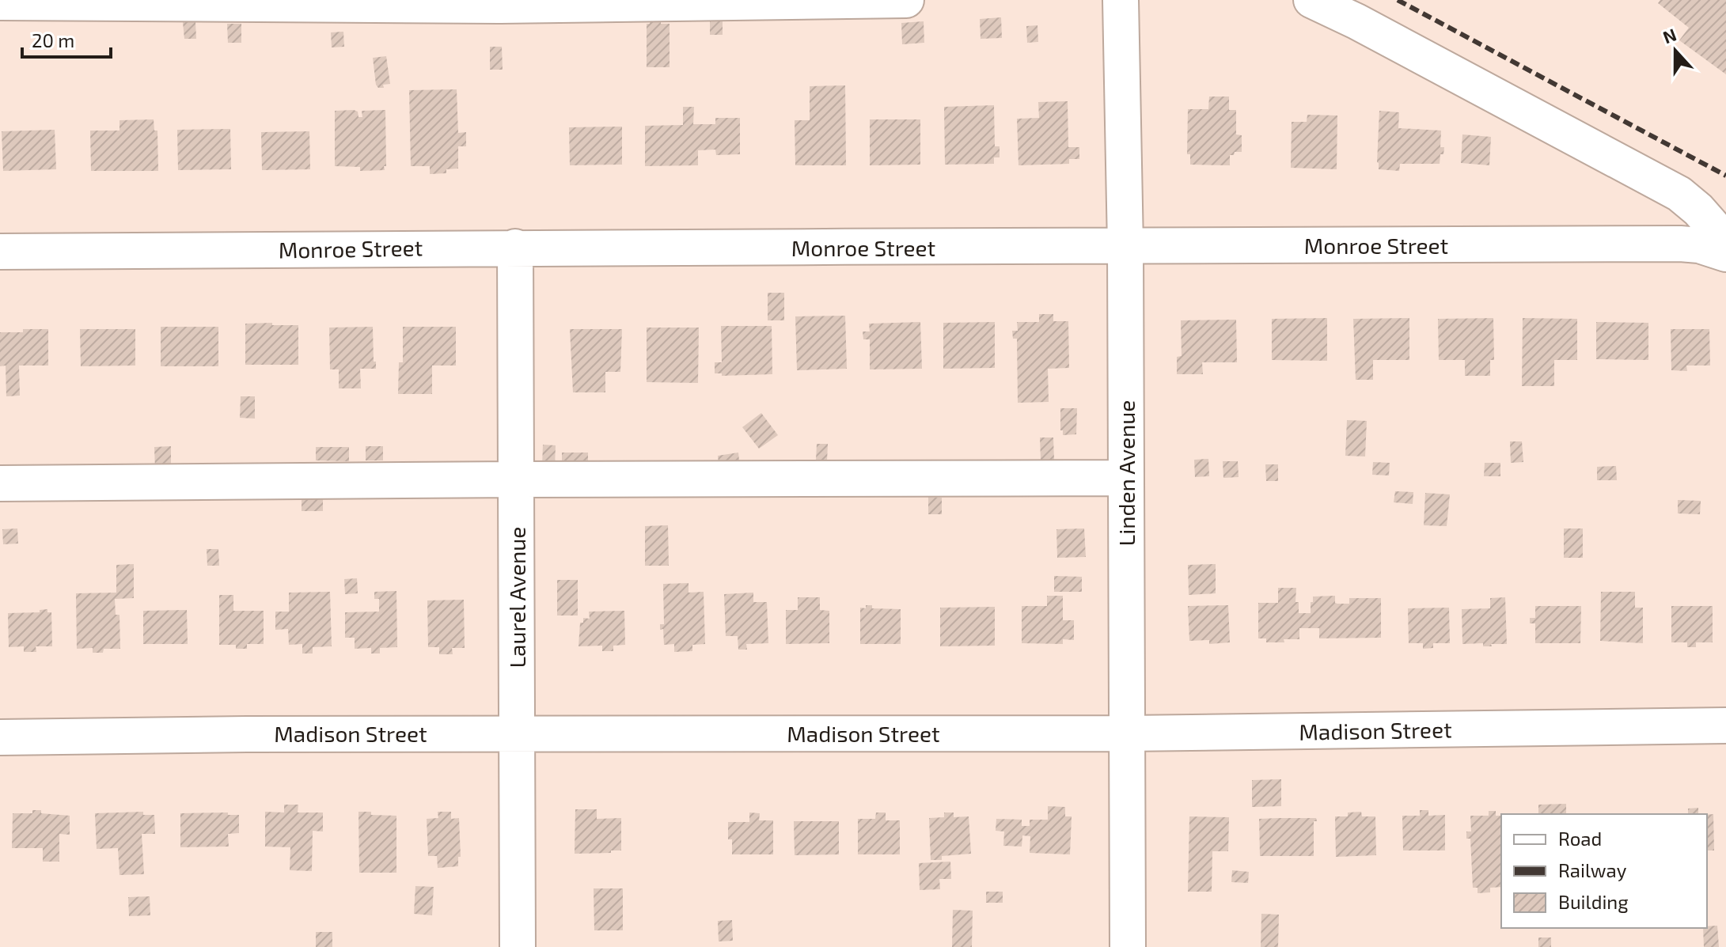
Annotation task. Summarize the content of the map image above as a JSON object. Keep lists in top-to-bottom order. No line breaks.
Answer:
{"streets":{"street":["Monroe Street","Linden Avenue","Laurel Avenue","Madison Street"]},"crossings":[["Monroe Street","Linden Avenue"],["Monroe Street","Laurel Avenue"],["Linden Avenue","Madison Street"],["Laurel Avenue","Madison Street"]],"legend":["Road","Railway","Building"],"scale_bar":"20 m","north":"top"}
